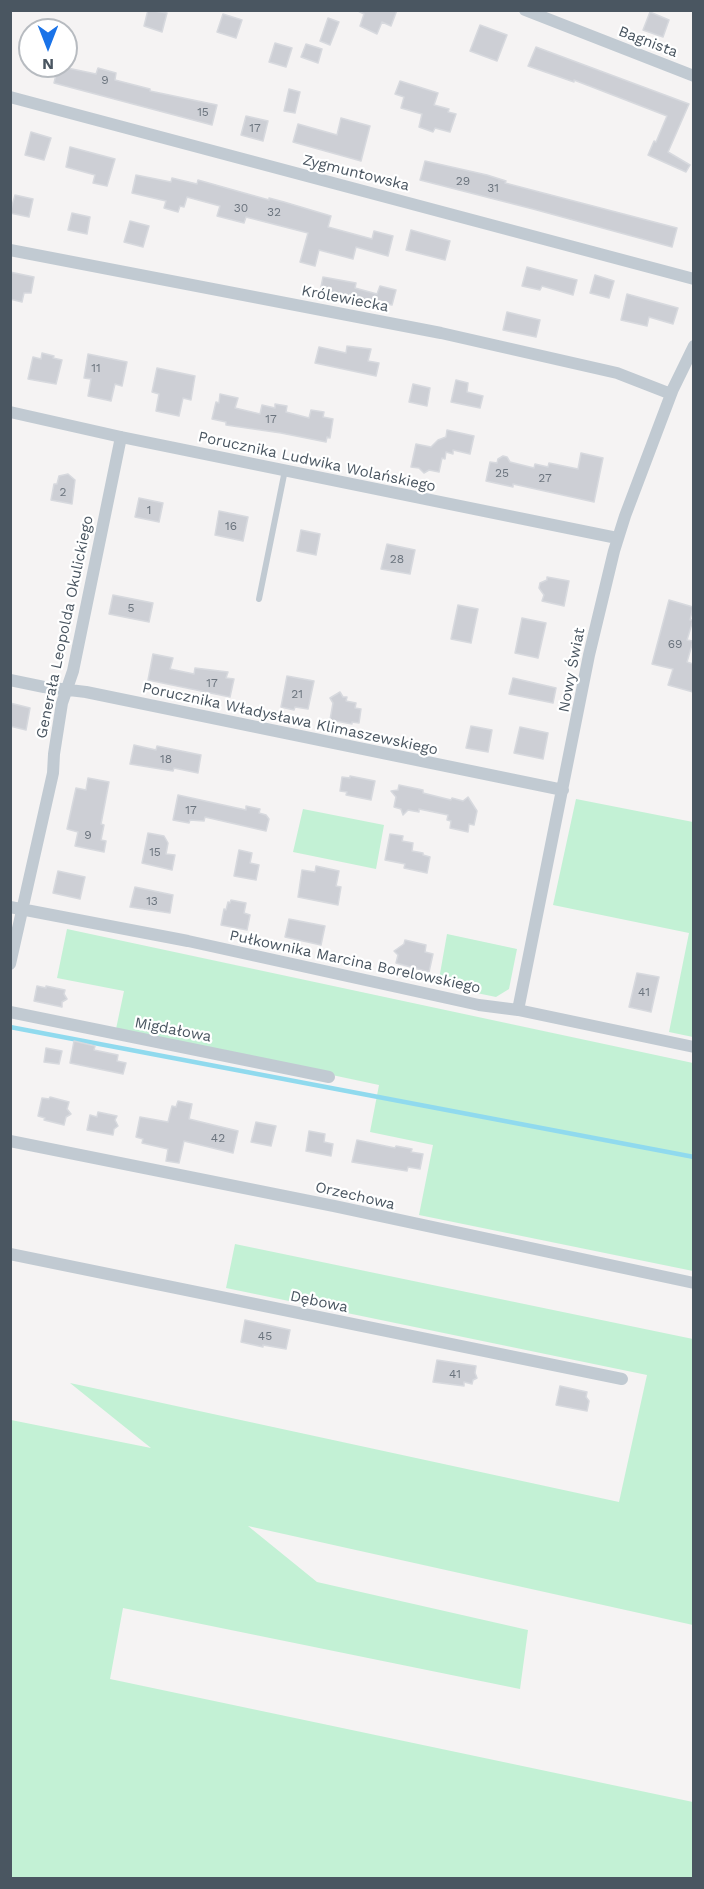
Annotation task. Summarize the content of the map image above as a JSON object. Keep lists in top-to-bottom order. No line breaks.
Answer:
{"streets":{"street":["Bagnista","Zygmuntowska","Królewiecka","Porucznika Ludwika Wolańskiego","Generała Leopolda Okulickiego","Nowy Świat","Porucznika Władysława Klimaszewskiego","Pułkownika Marcina Borelowskiego","Migdałowa","Orzechowa","Dębowa"]},"crossings":[["Królewiecka","Nowy Świat"],["Porucznika Ludwika Wolańskiego","Generała Leopolda Okulickiego"],["Porucznika Ludwika Wolańskiego","Nowy Świat"],["Generała Leopolda Okulickiego","Porucznika Władysława Klimaszewskiego"],["Generała Leopolda Okulickiego","Pułkownika Marcina Borelowskiego"],["Nowy Świat","Porucznika Władysława Klimaszewskiego"],["Nowy Świat","Pułkownika Marcina Borelowskiego"]],"house_numbers":["9","15","17","29","31","30","32","11","17","25","27","2","1","16","28","5","69","17","21","18","17","9","15","13","41","42","45","41"],"north":"bottom"}
